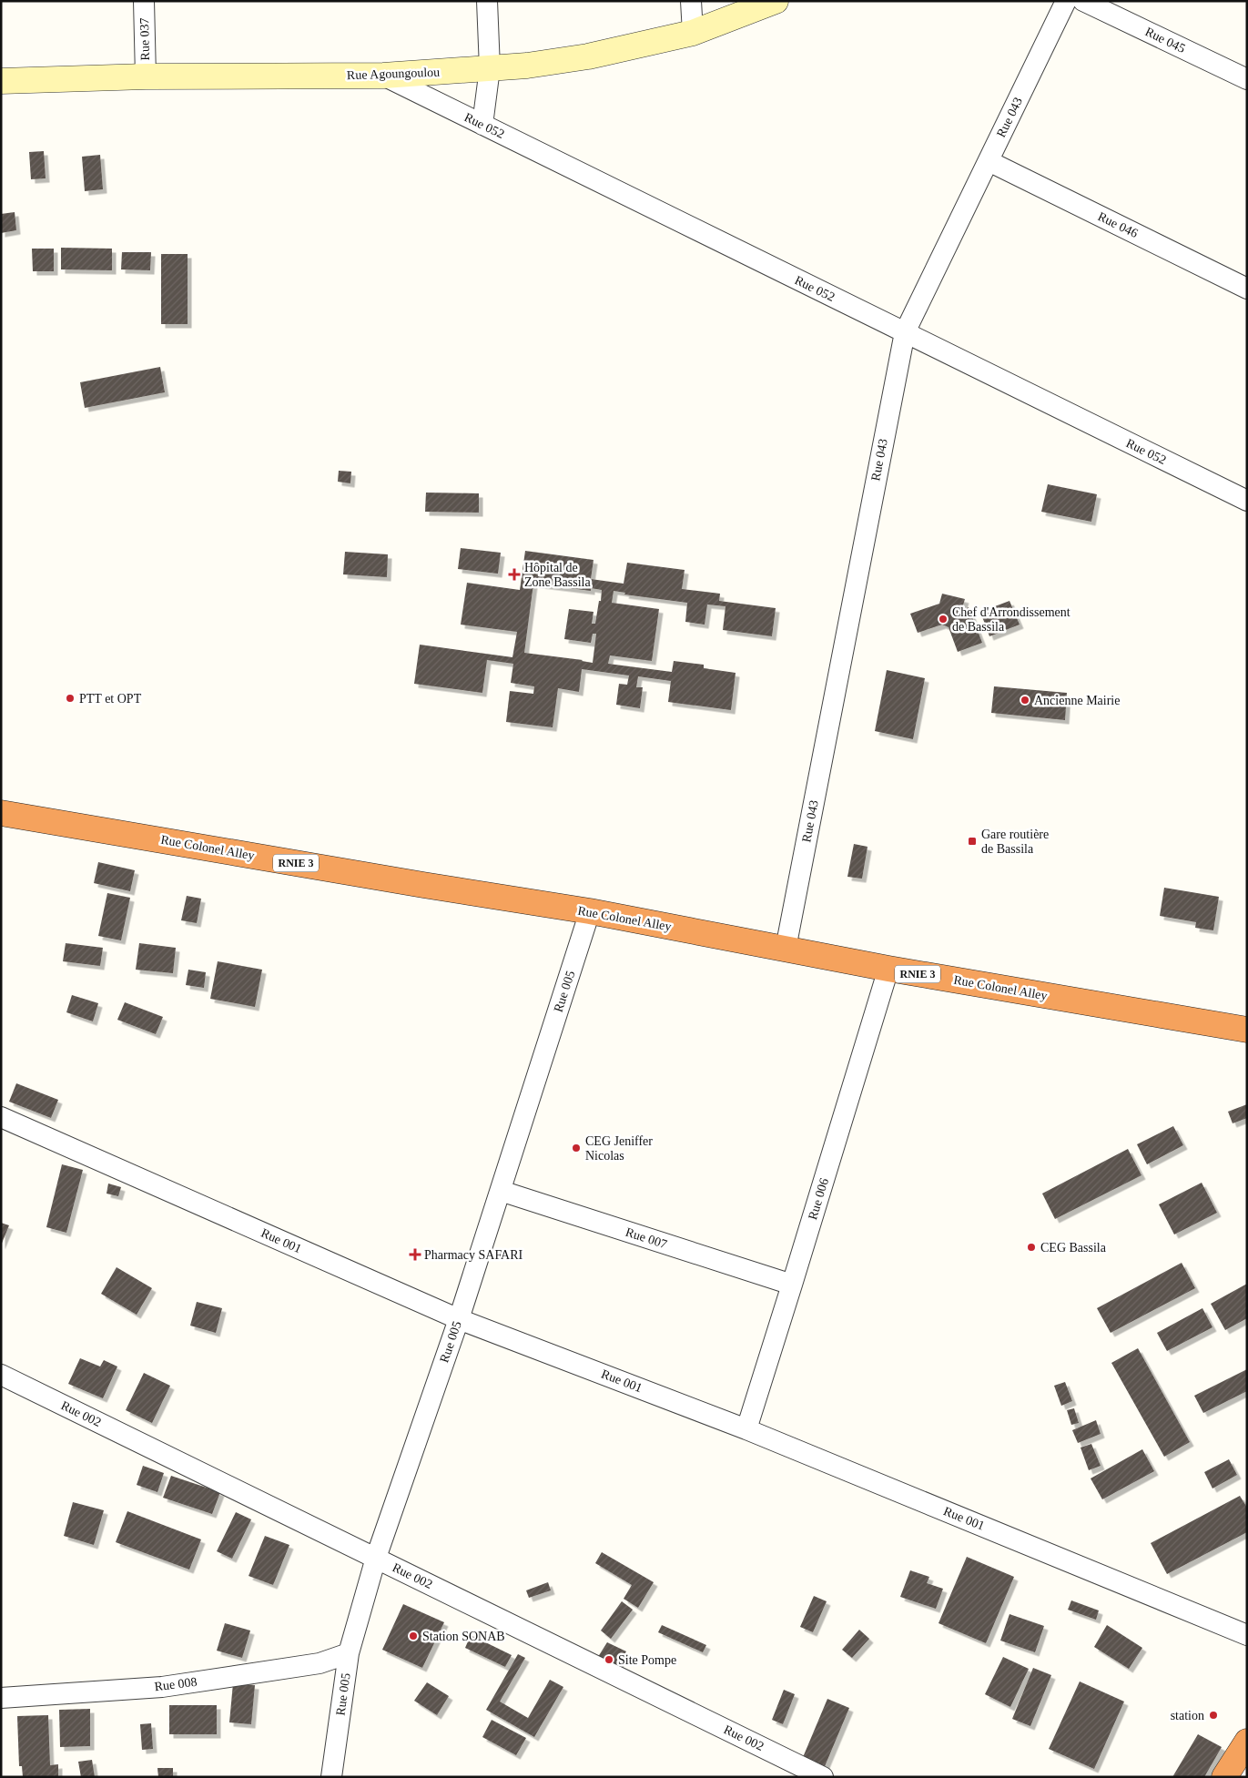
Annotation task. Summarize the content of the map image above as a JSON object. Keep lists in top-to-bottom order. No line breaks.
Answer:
{"streets":{"highway":["Rue Colonel Alley","RNIE 3"],"main road":["Rue Agoungoulou"],"street":["Rue 037","Rue 045","Rue 043","Rue 052","Rue 046","Rue 005","Rue 006","Rue 007","Rue 001","Rue 002","Rue 008"]},"crossings":[["Rue 037","Rue Agoungoulou"],["Rue Agoungoulou","Rue 052"],["Rue 043","Rue 052"],["Rue 043","Rue 046"],["Rue 043","Rue Colonel Alley"],["Rue Colonel Alley","Rue 005"],["Rue Colonel Alley","Rue 006"],["Rue 005","Rue 007"],["Rue 005","Rue 001"],["Rue 005","Rue 002"],["Rue 005","Rue 008"],["Rue 006","Rue 007"],["Rue 006","Rue 001"]],"places":{"health":["Hôpital de Zone Bassila","Pharmacy SAFARI"],"other":["Chef d'Arrondissement de Bassila","PTT et OPT","Ancienne Mairie","CEG Jeniffer Nicolas","CEG Bassila","Station SONAB","Site Pompe","station"],"transit":["Gare routière de Bassila"]}}
